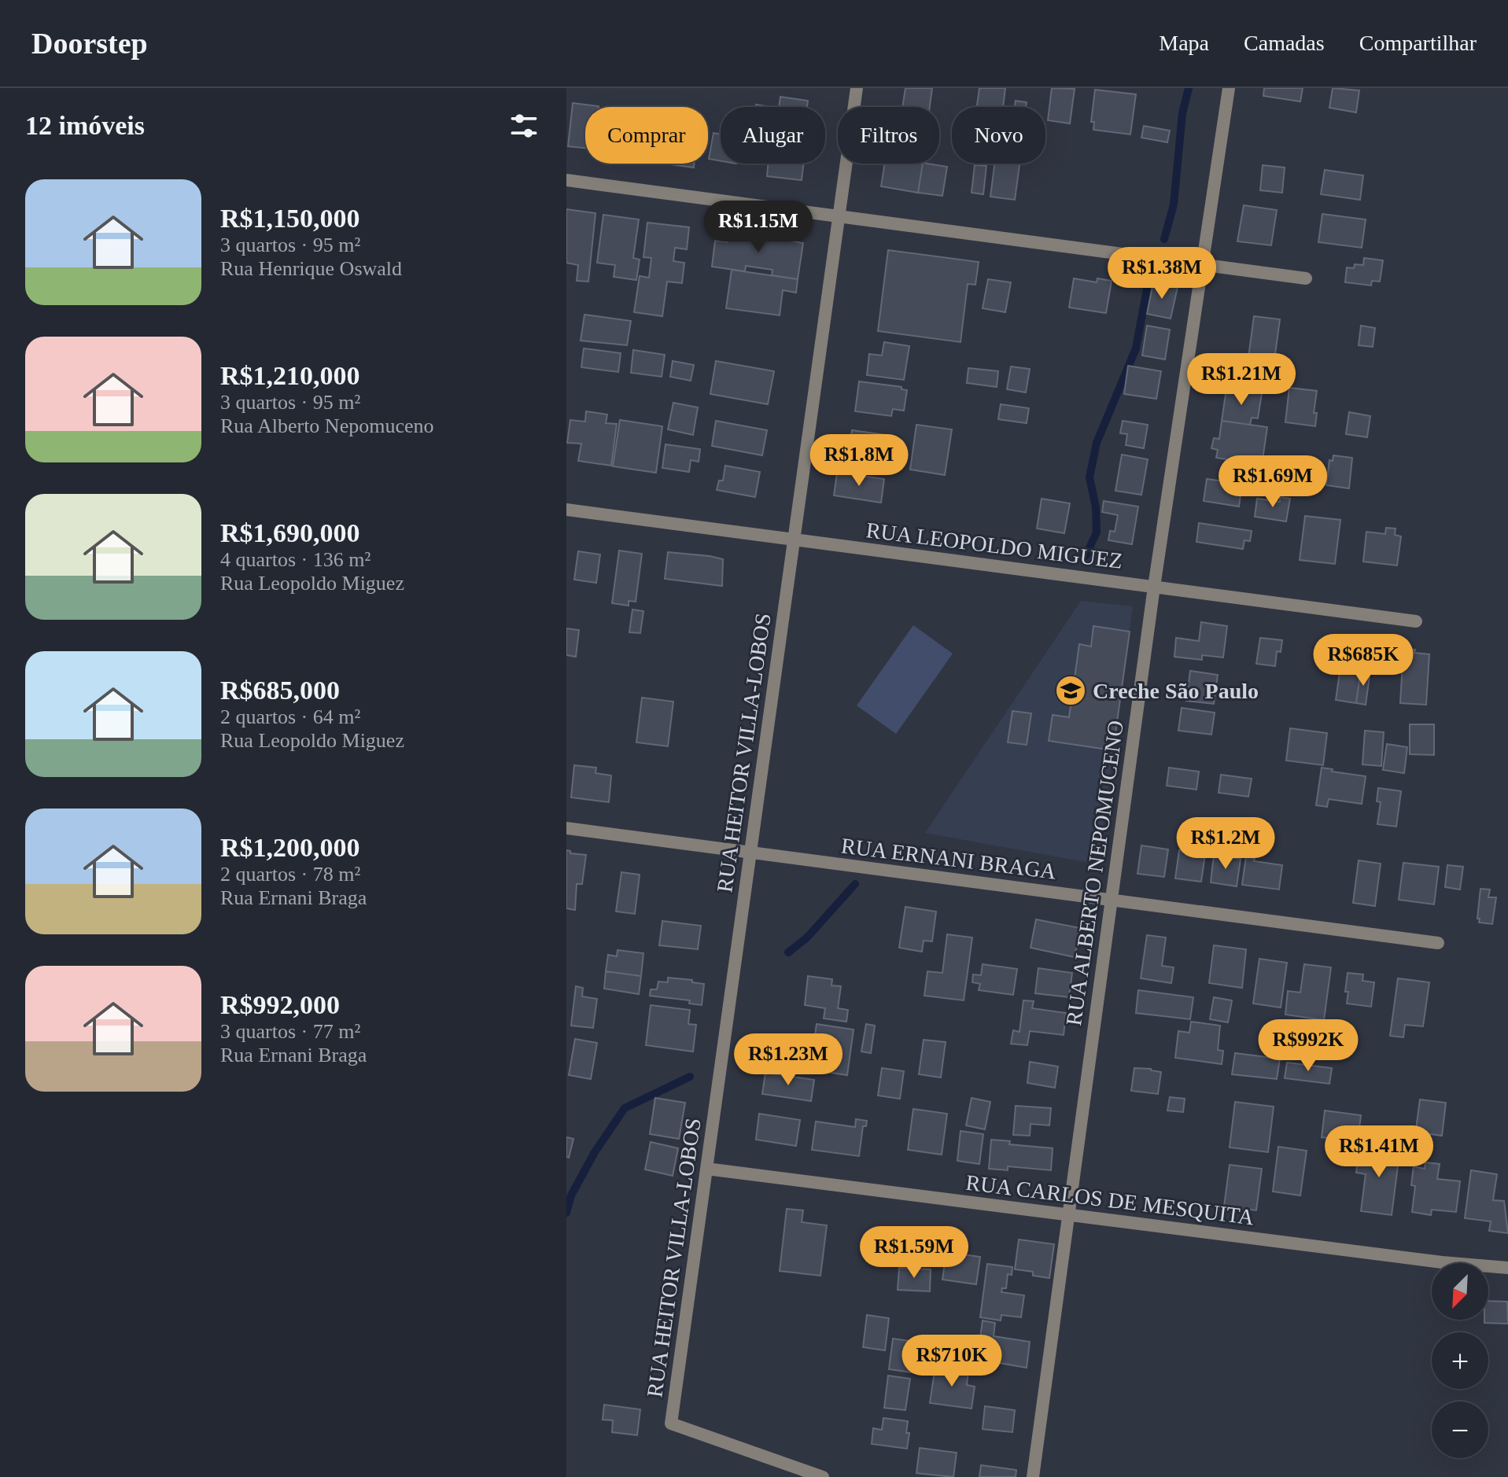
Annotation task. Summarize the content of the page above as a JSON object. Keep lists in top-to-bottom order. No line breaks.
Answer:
{"streets":{"street":["RUA LEOPOLDO MIGUEZ","RUA HEITOR VILLA-LOBOS","RUA ERNANI BRAGA","RUA ALBERTO NEPOMUCENO","RUA CARLOS DE MESQUITA"]},"crossings":[["RUA LEOPOLDO MIGUEZ","RUA HEITOR VILLA-LOBOS"],["RUA LEOPOLDO MIGUEZ","RUA ALBERTO NEPOMUCENO"],["RUA HEITOR VILLA-LOBOS","RUA ERNANI BRAGA"],["RUA HEITOR VILLA-LOBOS","RUA CARLOS DE MESQUITA"],["RUA ERNANI BRAGA","RUA ALBERTO NEPOMUCENO"],["RUA ALBERTO NEPOMUCENO","RUA CARLOS DE MESQUITA"]],"places":{"school or university":["Creche São Paulo"]},"north":"bottom left","page":{"header":"Doorstep","nav":["Mapa","Camadas","Compartilhar"],"heading":"12 imóveis","chip":["Comprar","Alugar","Filtros","Novo"],"list":[{"name":"R$1,150,000","note":"3 quartos · 95 m² · Rua Henrique Oswald"},{"name":"R$1,210,000","note":"3 quartos · 95 m² · Rua Alberto Nepomuceno"},{"name":"R$1,690,000","note":"4 quartos · 136 m² · Rua Leopoldo Miguez"},{"name":"R$685,000","note":"2 quartos · 64 m² · Rua Leopoldo Miguez"},{"name":"R$1,200,000","note":"2 quartos · 78 m² · Rua Ernani Braga"},{"name":"R$992,000","note":"3 quartos · 77 m² · Rua Ernani Braga"}],"price":["R$1.15M","R$1.38M","R$1.21M","R$1.8M","R$1.69M","R$685K","R$1.2M","R$992K","R$1.23M","R$1.41M","R$1.59M","R$710K"],"map_buttons":["+","−"]}}
